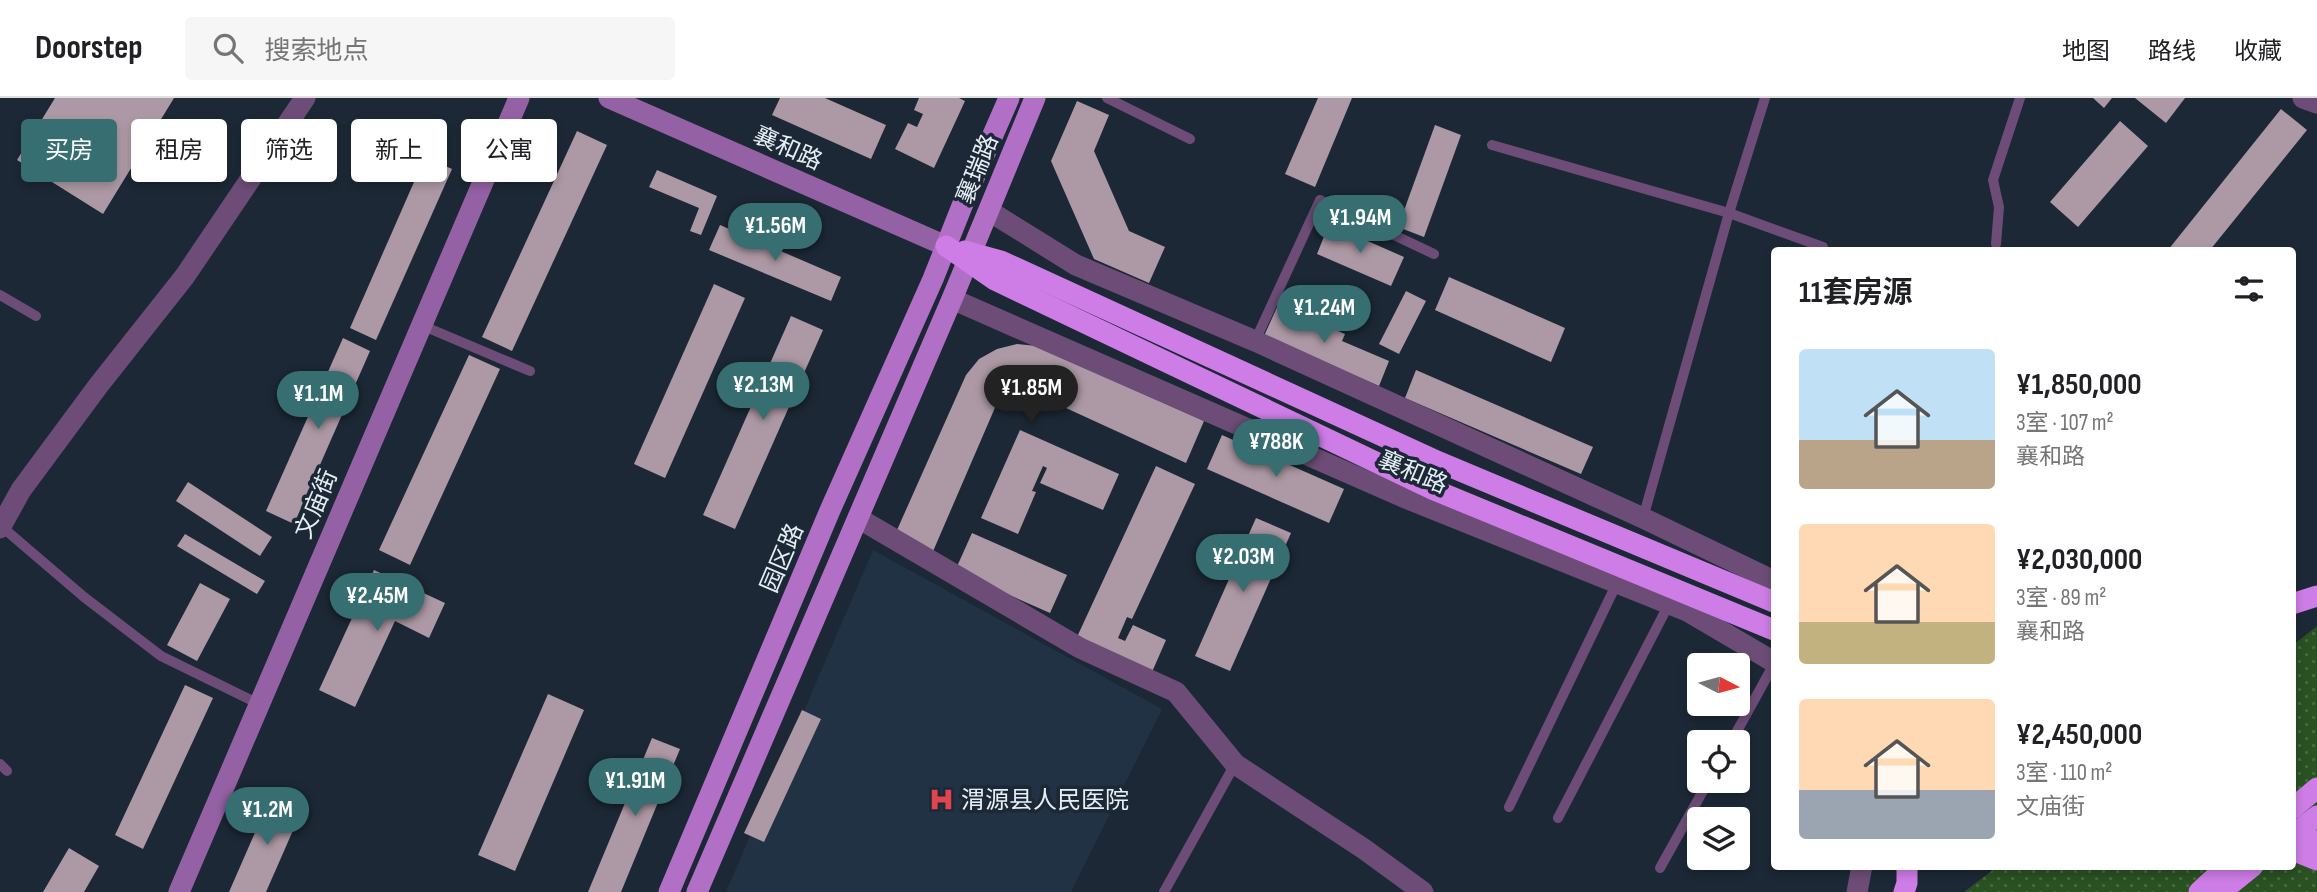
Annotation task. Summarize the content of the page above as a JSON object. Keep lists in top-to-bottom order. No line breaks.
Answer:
{"streets":{"main road":["襄和路","襄瑞路","文庙街","园区路"]},"crossings":[["襄和路","襄瑞路"],["襄和路","园区路"],["襄瑞路","园区路"]],"places":{"hospital":["渭源县人民医院"]},"north":"right","page":{"header":"Doorstep","search":"搜索地点","nav":["地图","路线","收藏"],"chip":["买房","租房","筛选","新上","公寓"],"price":["¥1.94M","¥1.56M","¥1.24M","¥2.13M","¥1.85M","¥1.1M","¥788K","¥2.03M","¥2.45M","¥1.91M","¥1.2M"],"heading":"11套房源","list":[{"name":"¥1,850,000","note":"3室 · 107 m² · 襄和路"},{"name":"¥2,030,000","note":"3室 · 89 m² · 襄和路"},{"name":"¥2,450,000","note":"3室 · 110 m² · 文庙街"}]}}
